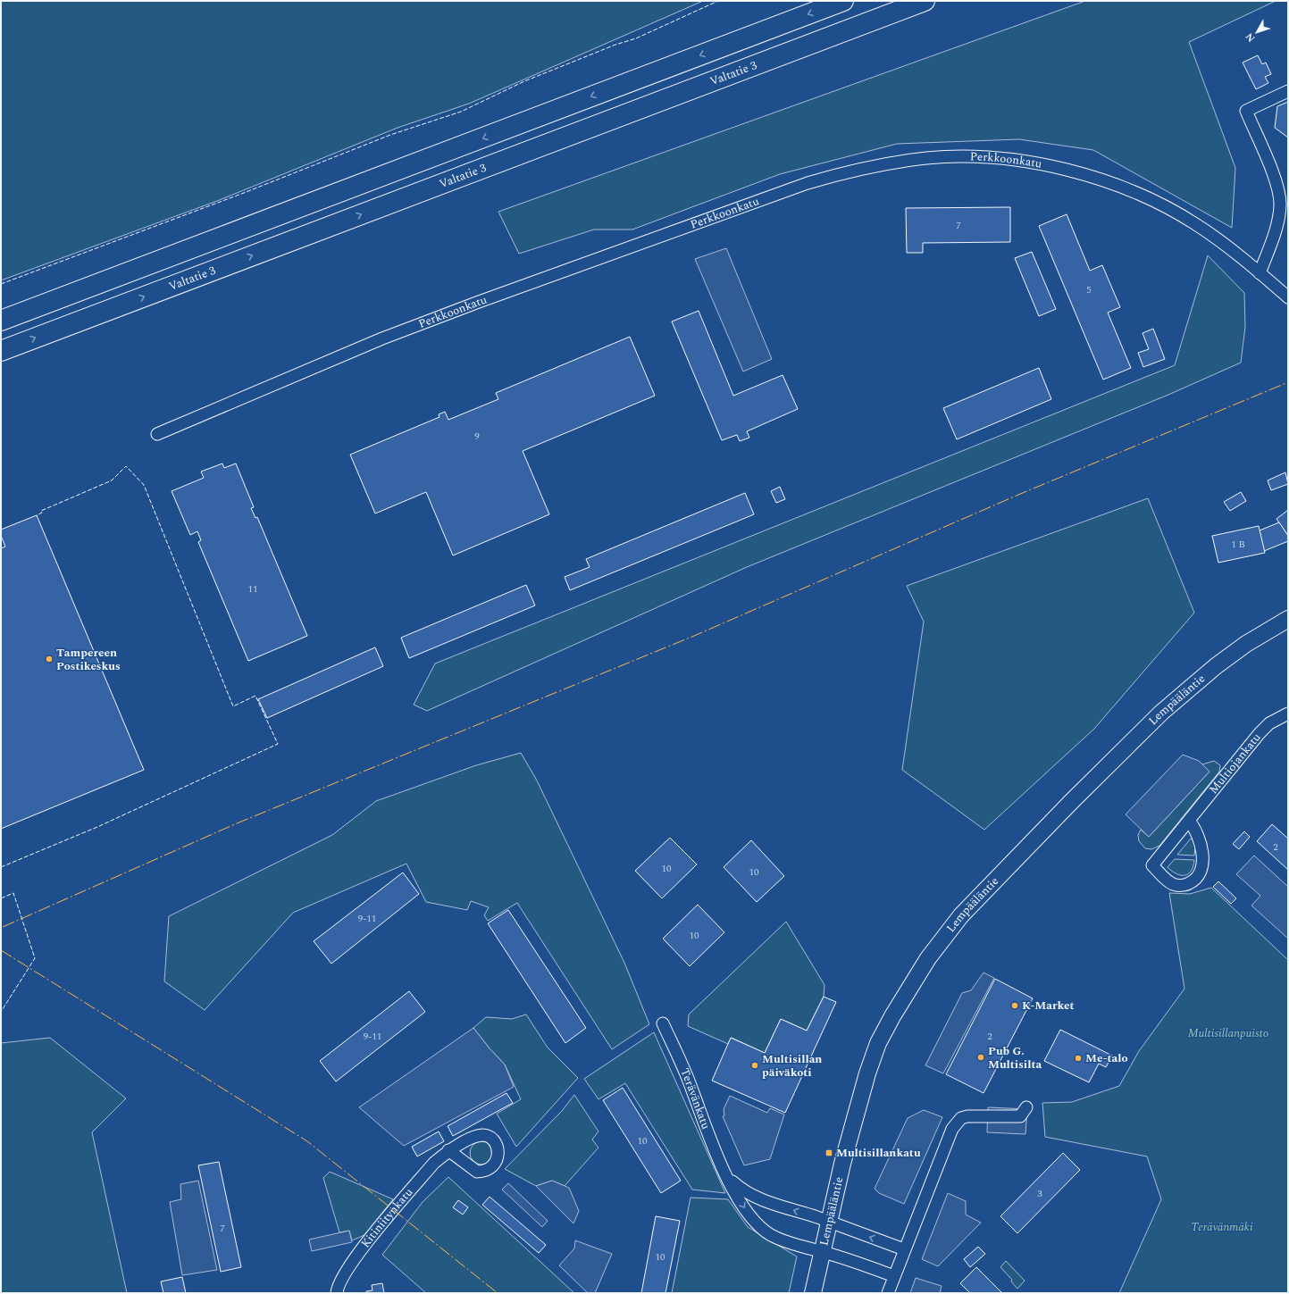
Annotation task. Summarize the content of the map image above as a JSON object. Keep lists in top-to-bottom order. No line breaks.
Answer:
{"streets":{"highway":["Valtatie 3"],"main road":["Lempääläntie"],"street":["Perkkoonkatu","Multiojankatu","Terävänkatu","Kitiniitynkatu"]},"crossings":[["Lempääläntie","Terävänkatu"]],"parks":["Multisillanpuisto","Terävänmäki"],"places":{"other":["Tampereen Postikeskus","K-Market","Pub G. Multisilta","Me-talo","Multisillan päiväkoti"],"transit":["Multisillankatu"]},"house_numbers":["7","5","9","1 B","11","2","10","10","9-11","10","9-11","2","10","3","7","10"],"north":"bottom left"}
